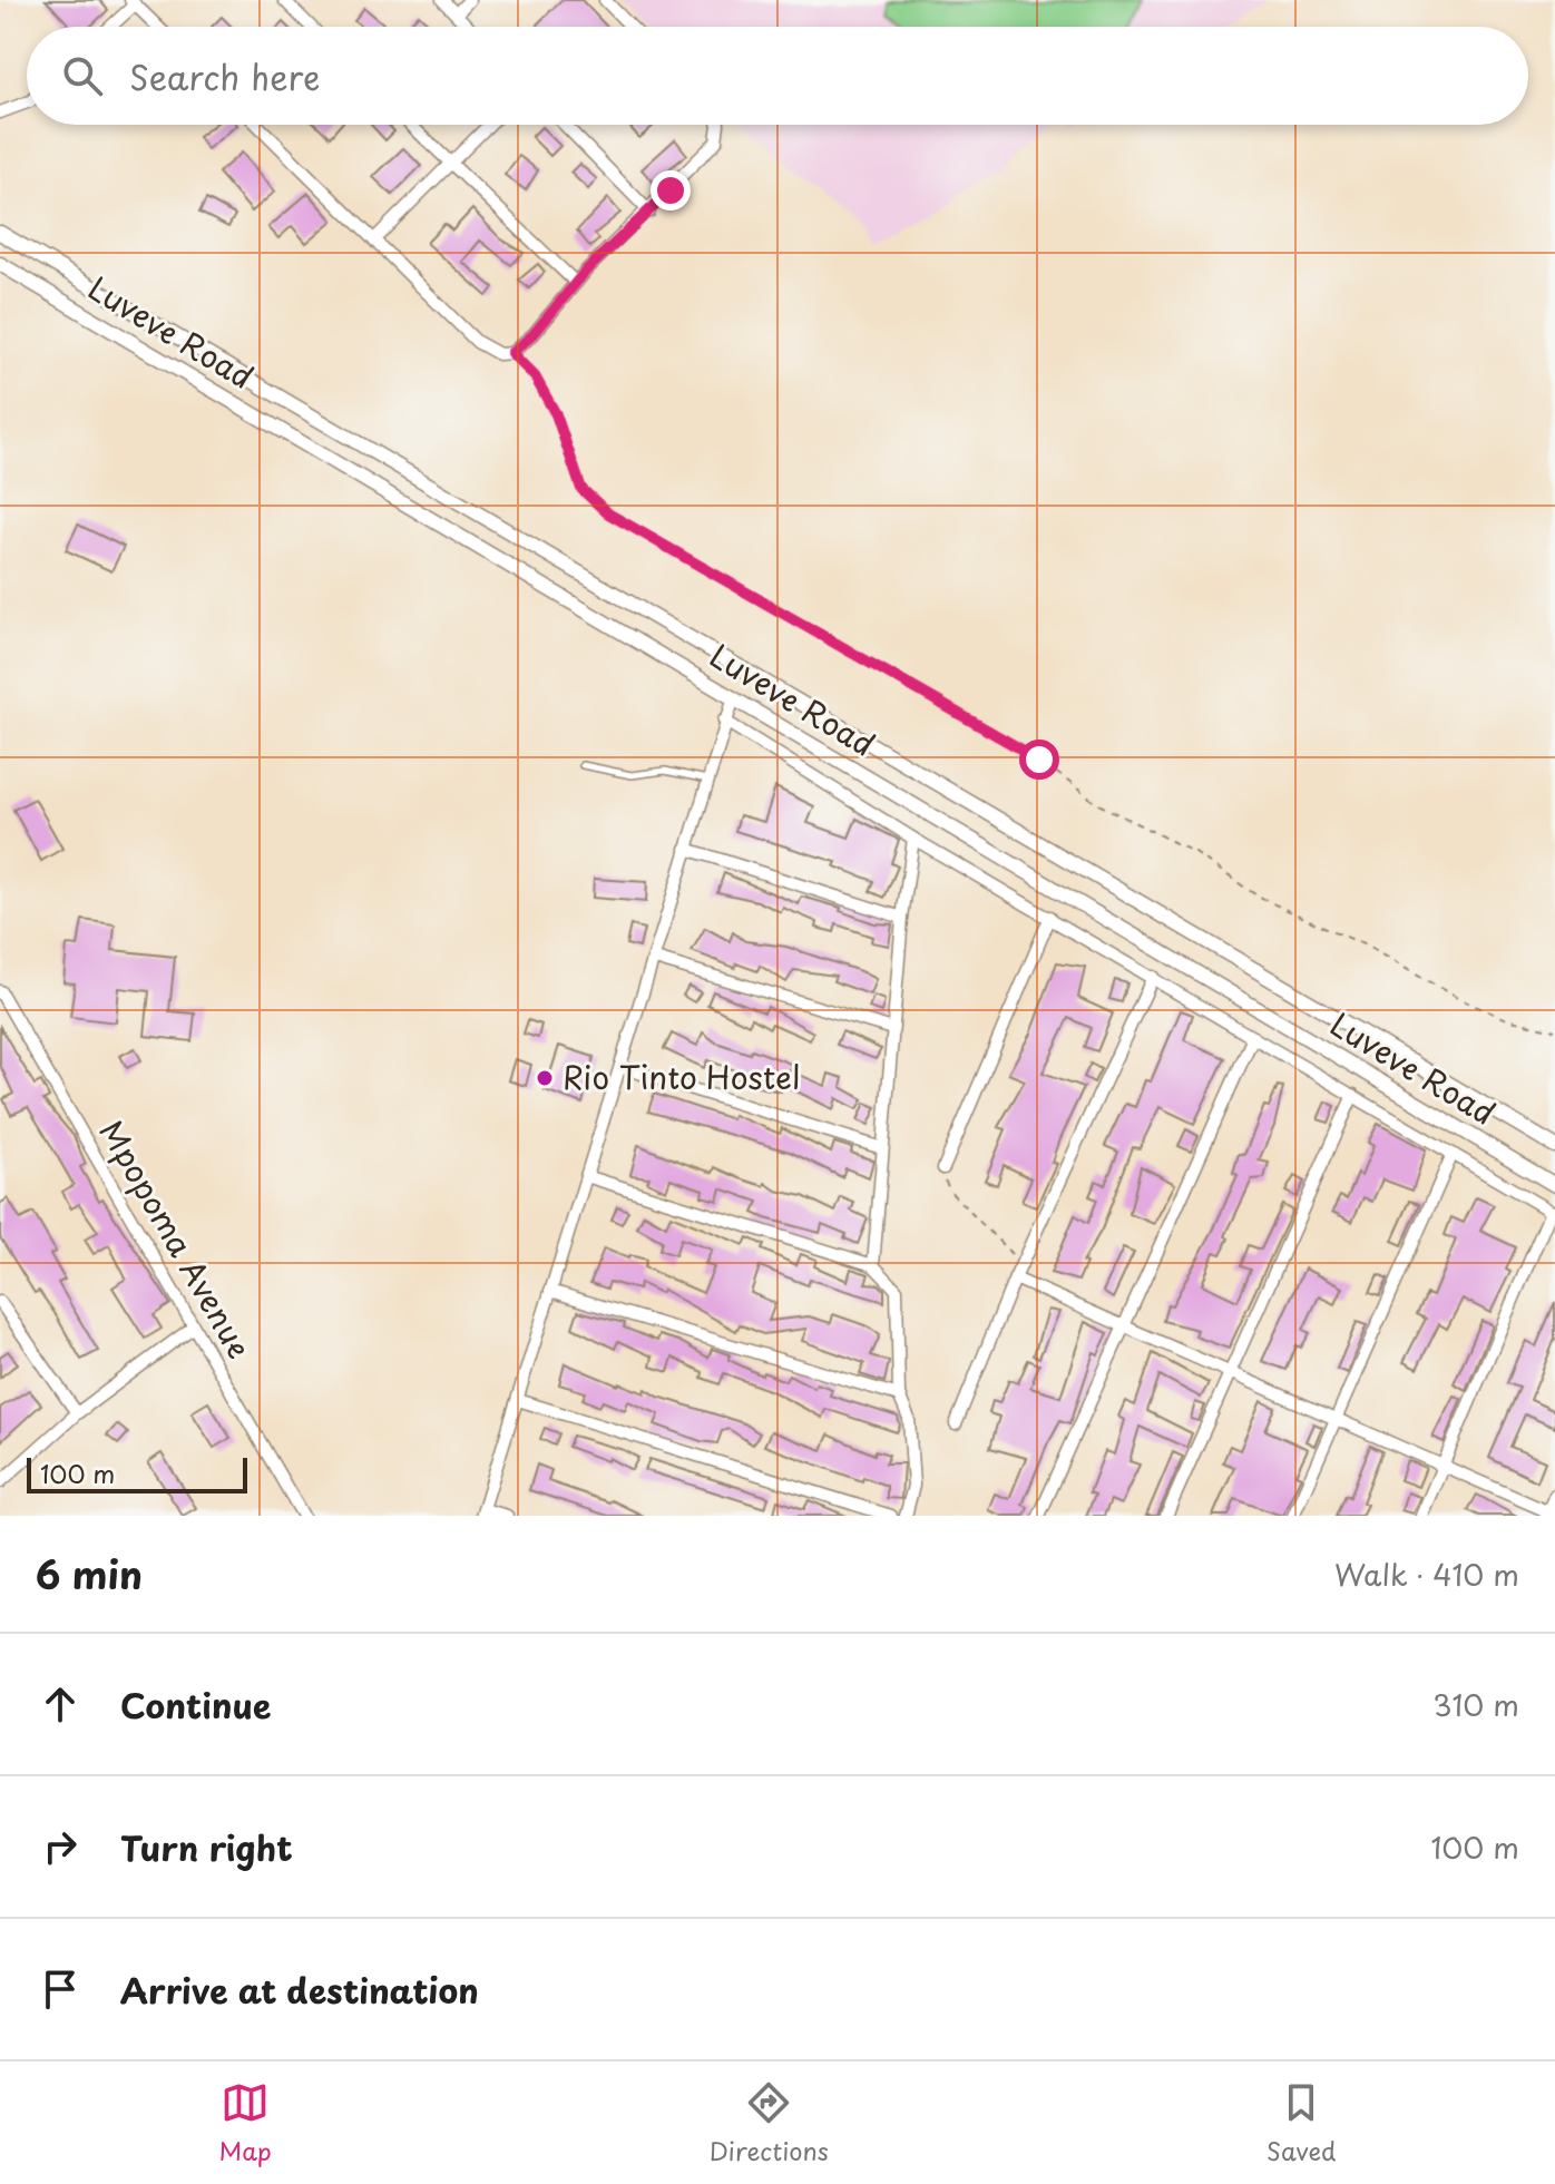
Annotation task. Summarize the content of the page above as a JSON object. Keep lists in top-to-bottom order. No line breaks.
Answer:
{"streets":{"street":["Luveve Road","Mpopoma Avenue"]},"places":["Rio Tinto Hostel"],"scale_bar":"100 m","page":{"search":"Search here","scale":"100 m","heading":["6 min","Walk · 410 m"],"list":[["Continue","310 m"],["Turn right","100 m"],"Arrive at destination"],"nav":["Map","Directions","Saved"]}}
